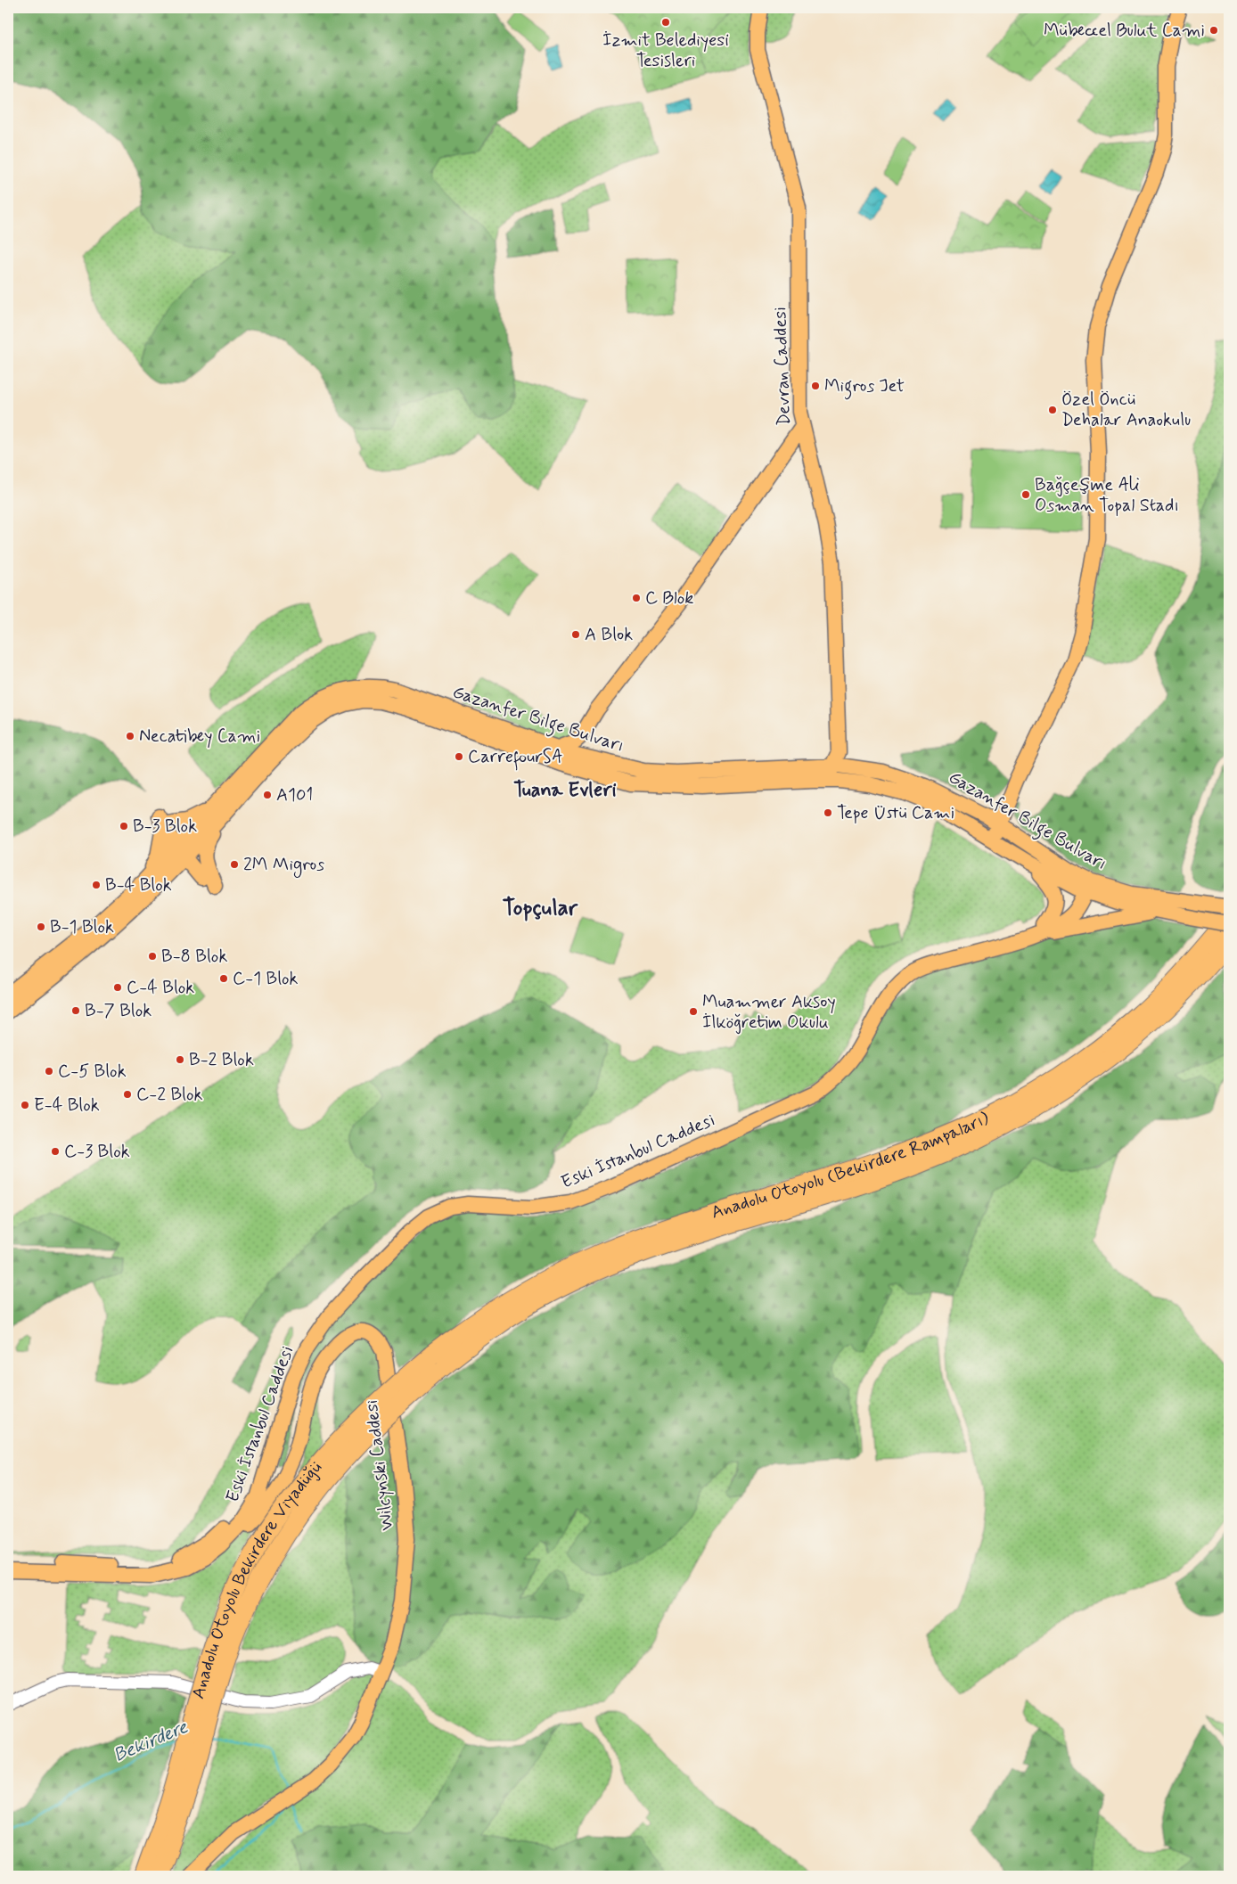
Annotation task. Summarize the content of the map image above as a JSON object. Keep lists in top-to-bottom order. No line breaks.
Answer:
{"streets":{"highway":["Anadolu Otoyolu (Bekirdere Rampaları)","Anadolu Otoyolu Bekirdere Viyadüğü"],"main road":["Devran Caddesi","Gazanfer Bilge Bulvarı","Eski İstanbul Caddesi","Wilcynski Caddesi"]},"crossings":[["Gazanfer Bilge Bulvarı","Eski İstanbul Caddesi"],["Gazanfer Bilge Bulvarı","Anadolu Otoyolu (Bekirdere Rampaları)"],["Eski İstanbul Caddesi","Wilcynski Caddesi"],["Anadolu Otoyolu (Bekirdere Rampaları)","Anadolu Otoyolu Bekirdere Viyadüğü"]],"districts":["Tuana Evleri","Topçular"],"water":["Bekirdere"],"places":["İzmit Belediyesi Tesisleri","Mübeccel Bulut Cami","Migros Jet","Özel Öncü Dehalar Anaokulu","Bağçeşme Ali Osman Topal Stadı","C Blok","A Blok","Necatibey Cami","CarrefourSA","A101","Tepe Üstü Cami","B-3 Blok","2M Migros","B-4 Blok","B-1 Blok","B-8 Blok","C-1 Blok","C-4 Blok","B-7 Blok","Muammer Aksoy İlköğretim Okulu","B-2 Blok","C-5 Blok","C-2 Blok","E-4 Blok","C-3 Blok"]}
